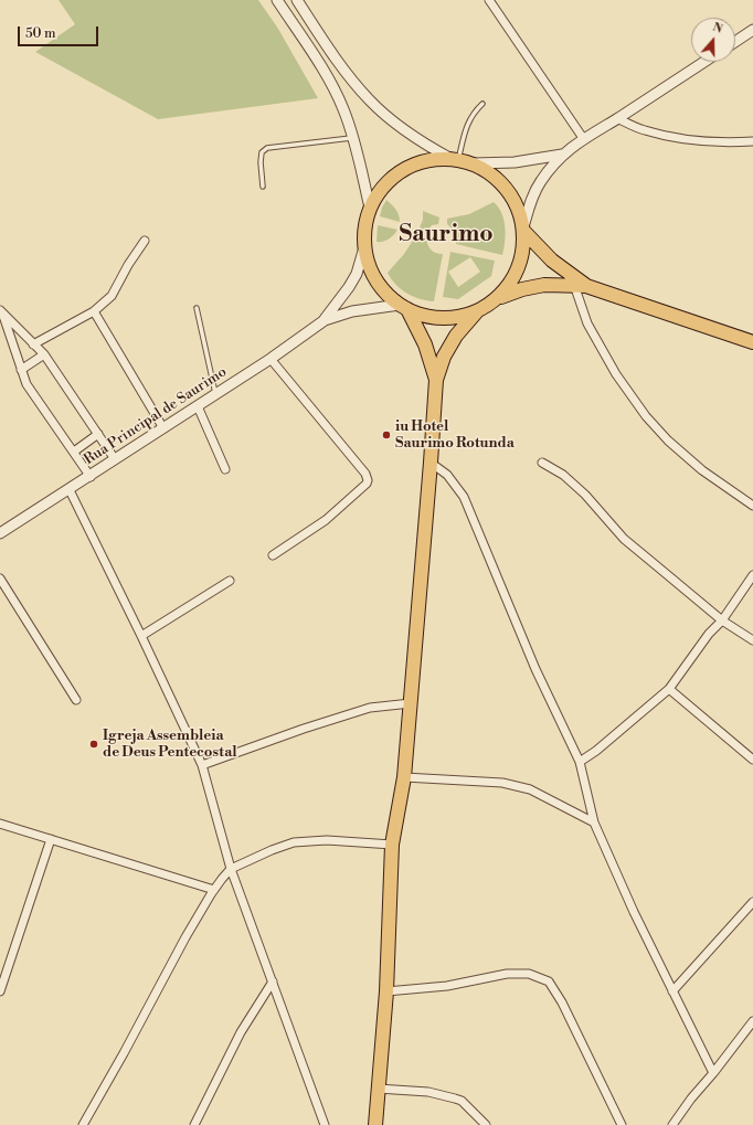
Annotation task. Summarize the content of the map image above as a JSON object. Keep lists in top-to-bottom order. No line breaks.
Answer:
{"streets":{"street":["Rua Principal de Saurimo"]},"districts":["Saurimo"],"places":["iu Hotel Saurimo Rotunda","Igreja Assembleia de Deus Pentecostal"],"scale_bar":"50 m","north":"top"}
